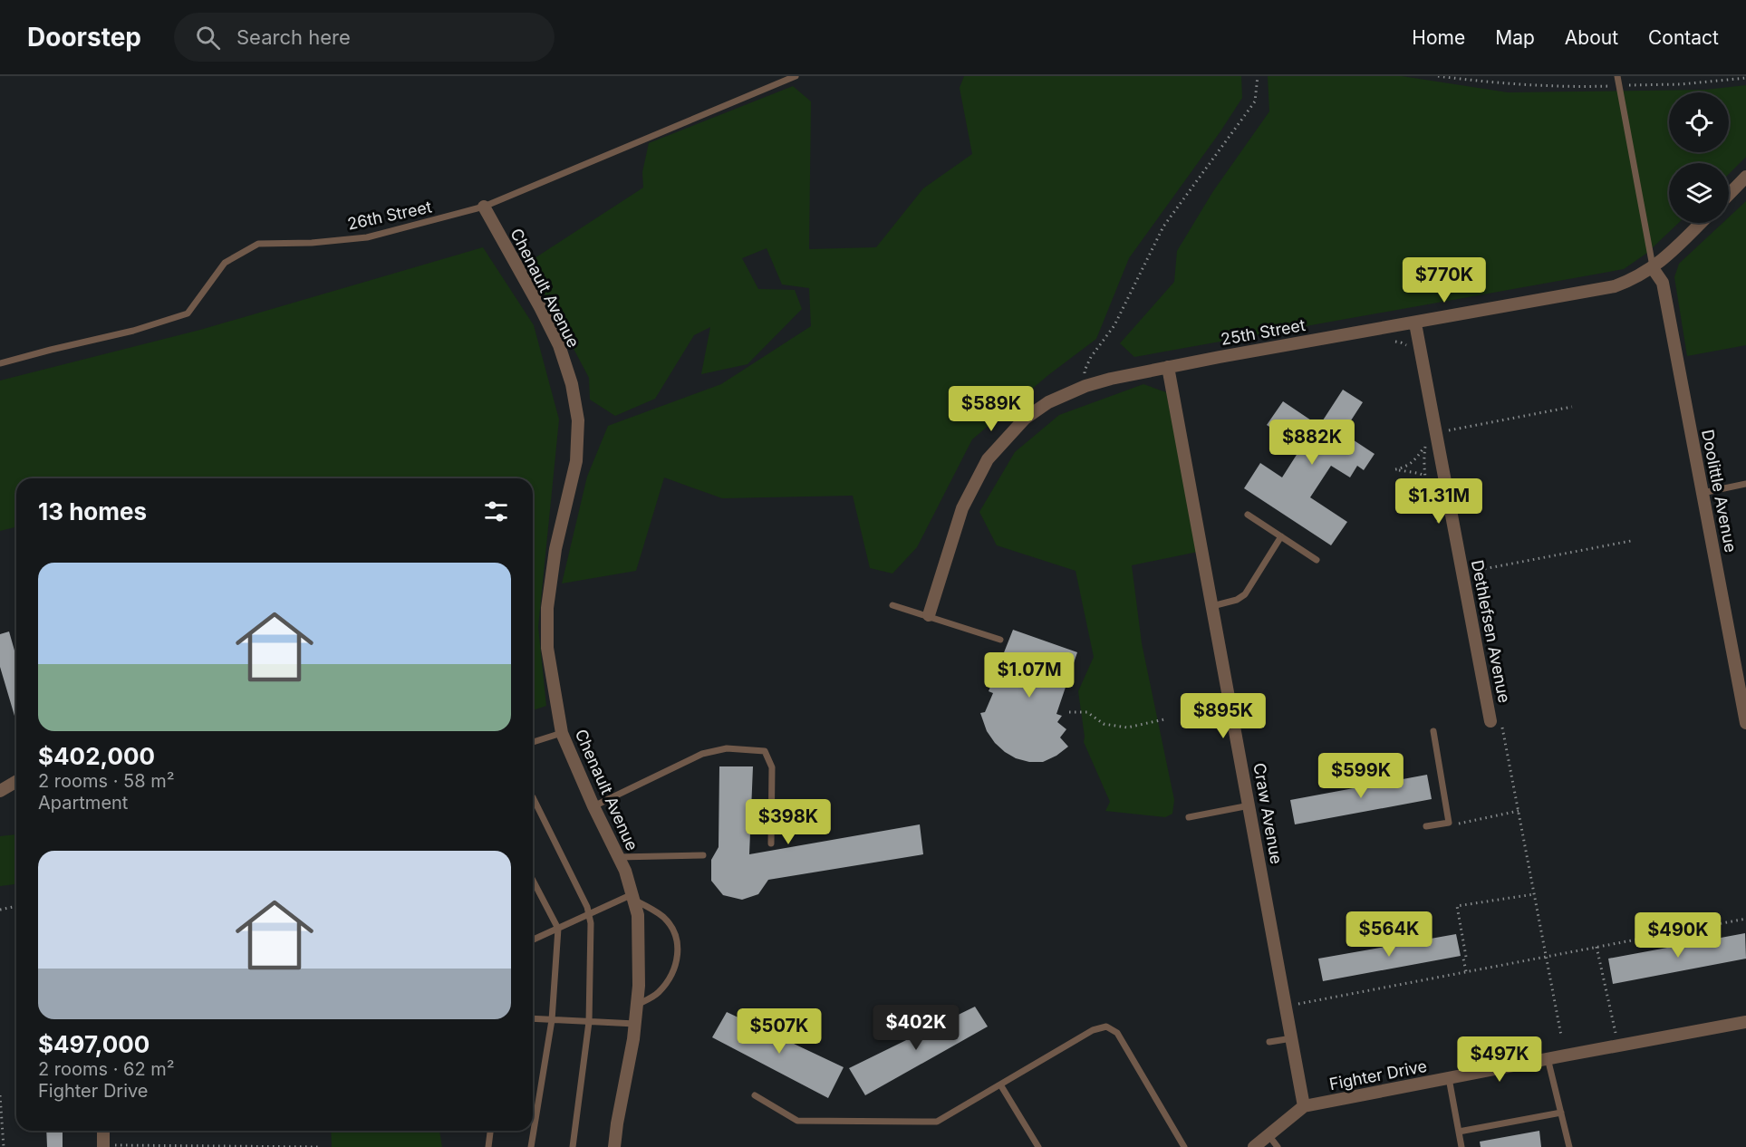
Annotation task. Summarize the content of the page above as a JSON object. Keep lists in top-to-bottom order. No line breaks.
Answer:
{"streets":{"street":["Chenault Avenue","25th Street","Doolittle Avenue","Dethlefsen Avenue","Craw Avenue","Fighter Drive"],"lane":["26th Street"]},"crossings":[["26th Street","Chenault Avenue"],["25th Street","Doolittle Avenue"],["25th Street","Dethlefsen Avenue"],["25th Street","Craw Avenue"],["Craw Avenue","Fighter Drive"]],"page":{"header":"Doorstep","search":"Search here","nav":["Home","Map","About","Contact"],"price":["$770K","$589K","$882K","$1.31M","$1.07M","$895K","$599K","$398K","$564K","$490K","$402K","$507K","$497K"],"heading":"13 homes","list":[{"name":"$402,000","note":"2 rooms · 58 m² · Apartment"},{"name":"$497,000","note":"2 rooms · 62 m² · Fighter Drive"}]}}
